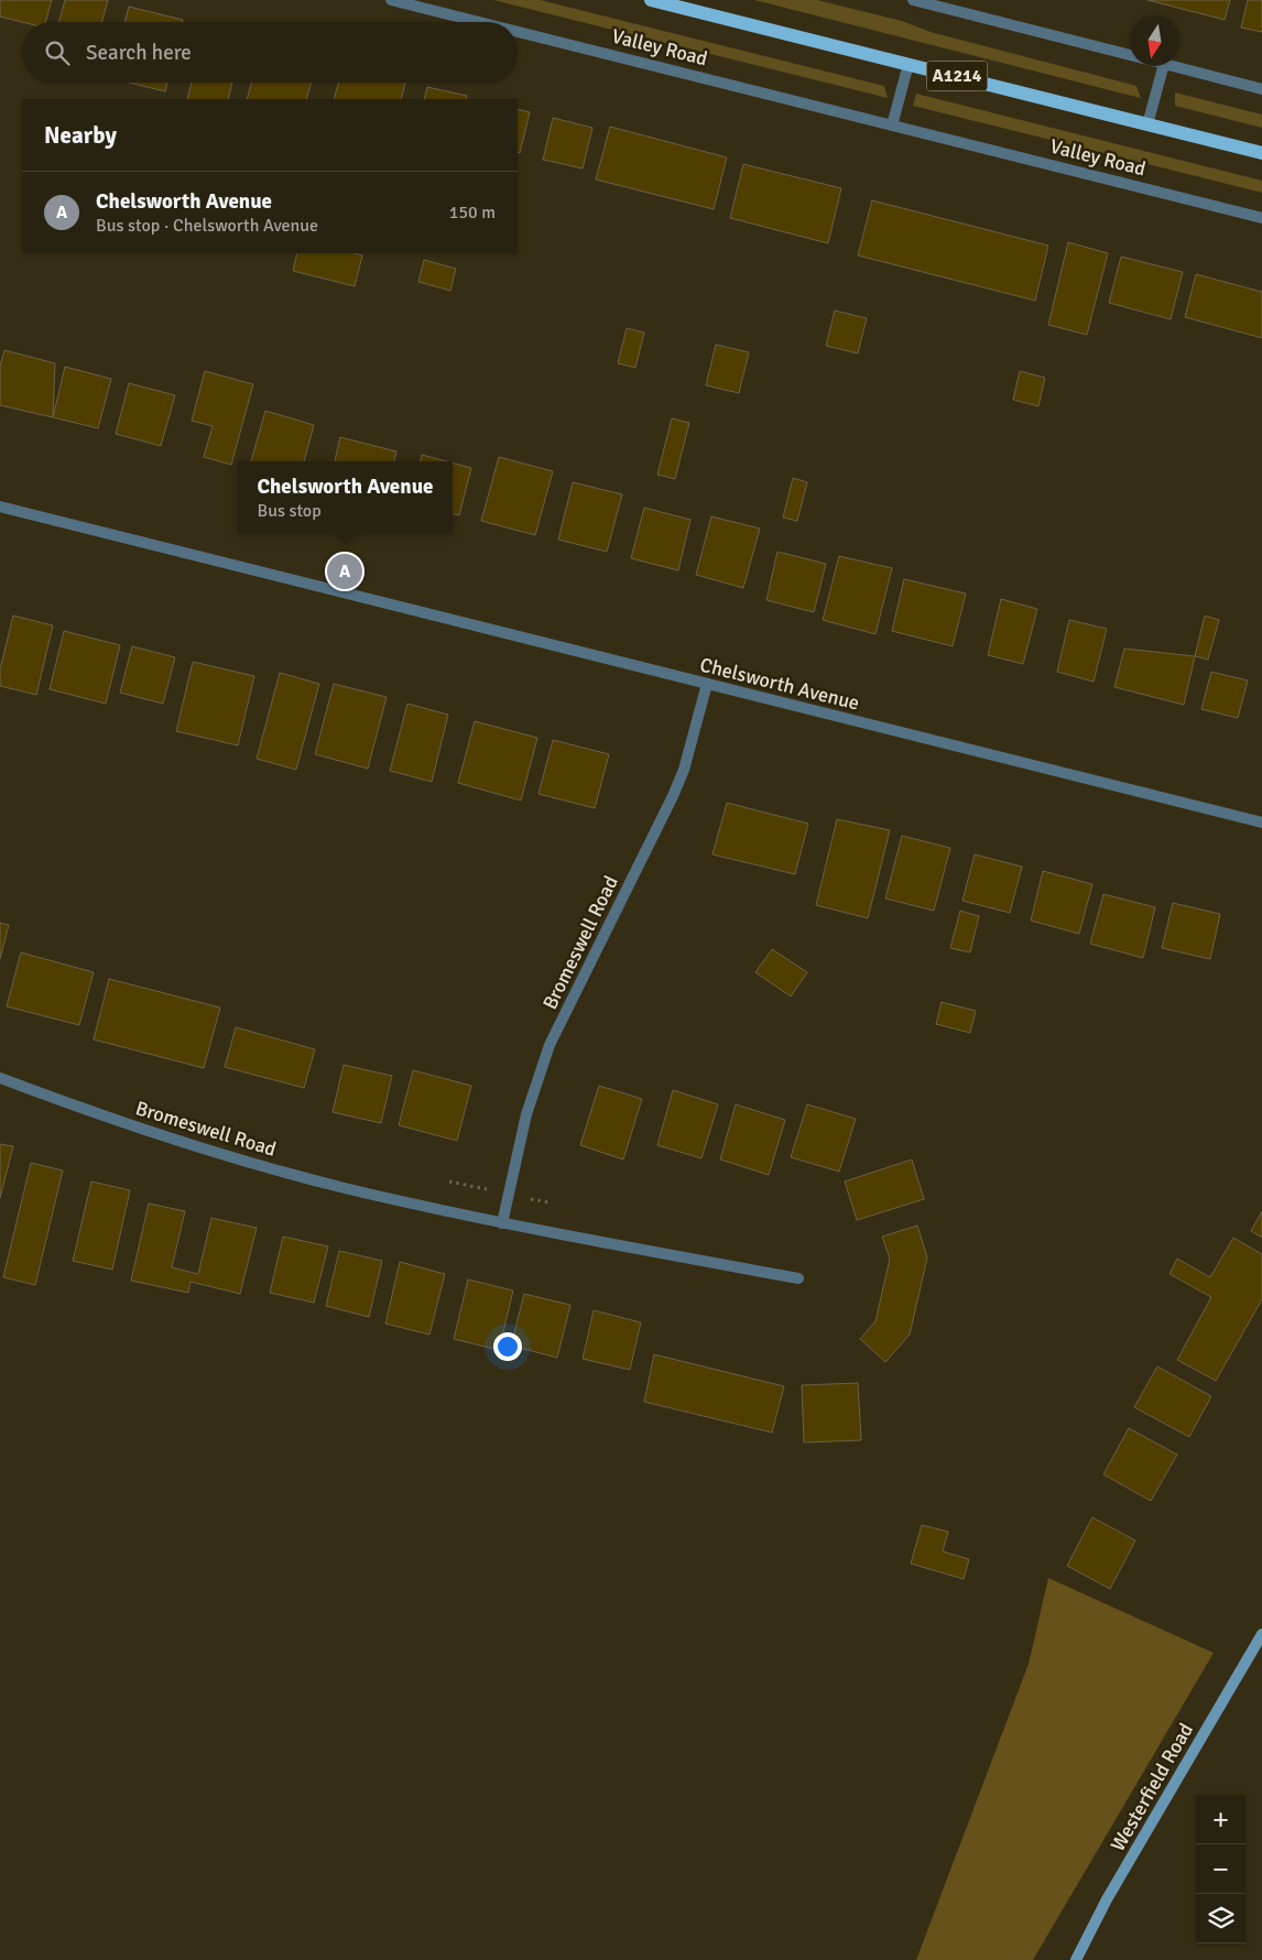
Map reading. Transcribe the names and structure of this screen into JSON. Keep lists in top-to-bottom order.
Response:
{
  "streets": {
    "main road": ["A1214", "Westerfield Road"],
    "street": ["Valley Road", "Chelsworth Avenue", "Bromeswell Road"]
  },
  "crossings": [
    ["Chelsworth Avenue", "Bromeswell Road"]
  ],
  "north": "bottom",
  "page": {
    "search": "Search here",
    "heading": "Nearby",
    "list": [
      {
        "mark": "A",
        "name": "Chelsworth Avenue",
        "note": "Bus stop · Chelsworth Avenue",
        "value": "150 m"
      }
    ],
    "popup": ["Chelsworth Avenue", "Bus stop"],
    "pins": "A",
    "map_buttons": ["+", "−"]
  }
}
